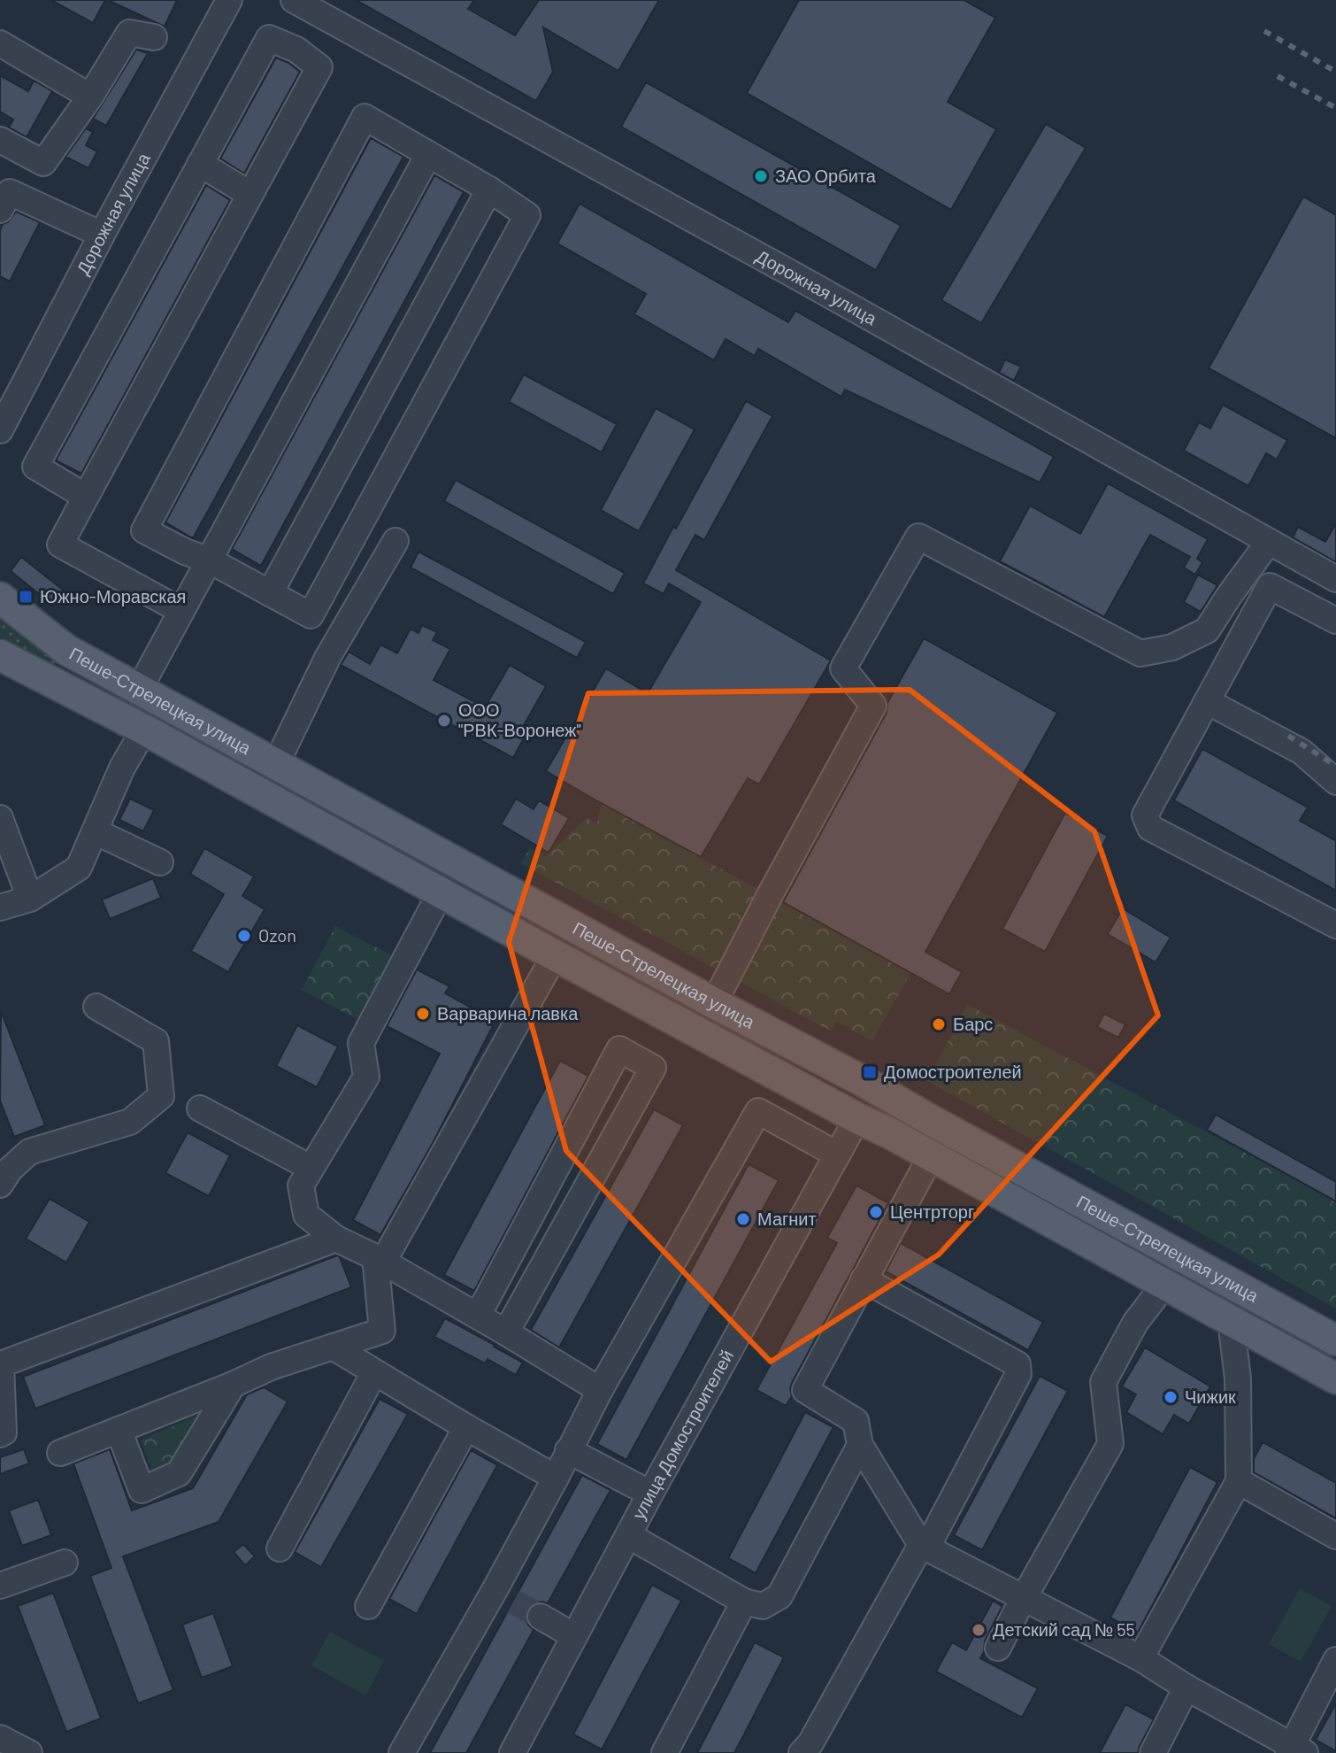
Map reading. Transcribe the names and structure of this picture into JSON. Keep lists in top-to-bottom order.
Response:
{
  "streets": {
    "main road": ["Пеше-Стрелецкая улица"],
    "street": ["Дорожная улица", "улица Домостроителей"]
  },
  "crossings": [
    ["Пеше-Стрелецкая улица", "улица Домостроителей"]
  ],
  "places": {
    "other": [
      "ЗАО Орбита",
      "ООО \"РВК-Воронеж\"",
      "Ozon",
      "Варварина лавка",
      "Барс",
      "Центрторг",
      "Магнит",
      "Чижик",
      "Детский сад № 55"
    ],
    "transit": ["Южно-Моравская", "Домостроителей"]
  }
}
